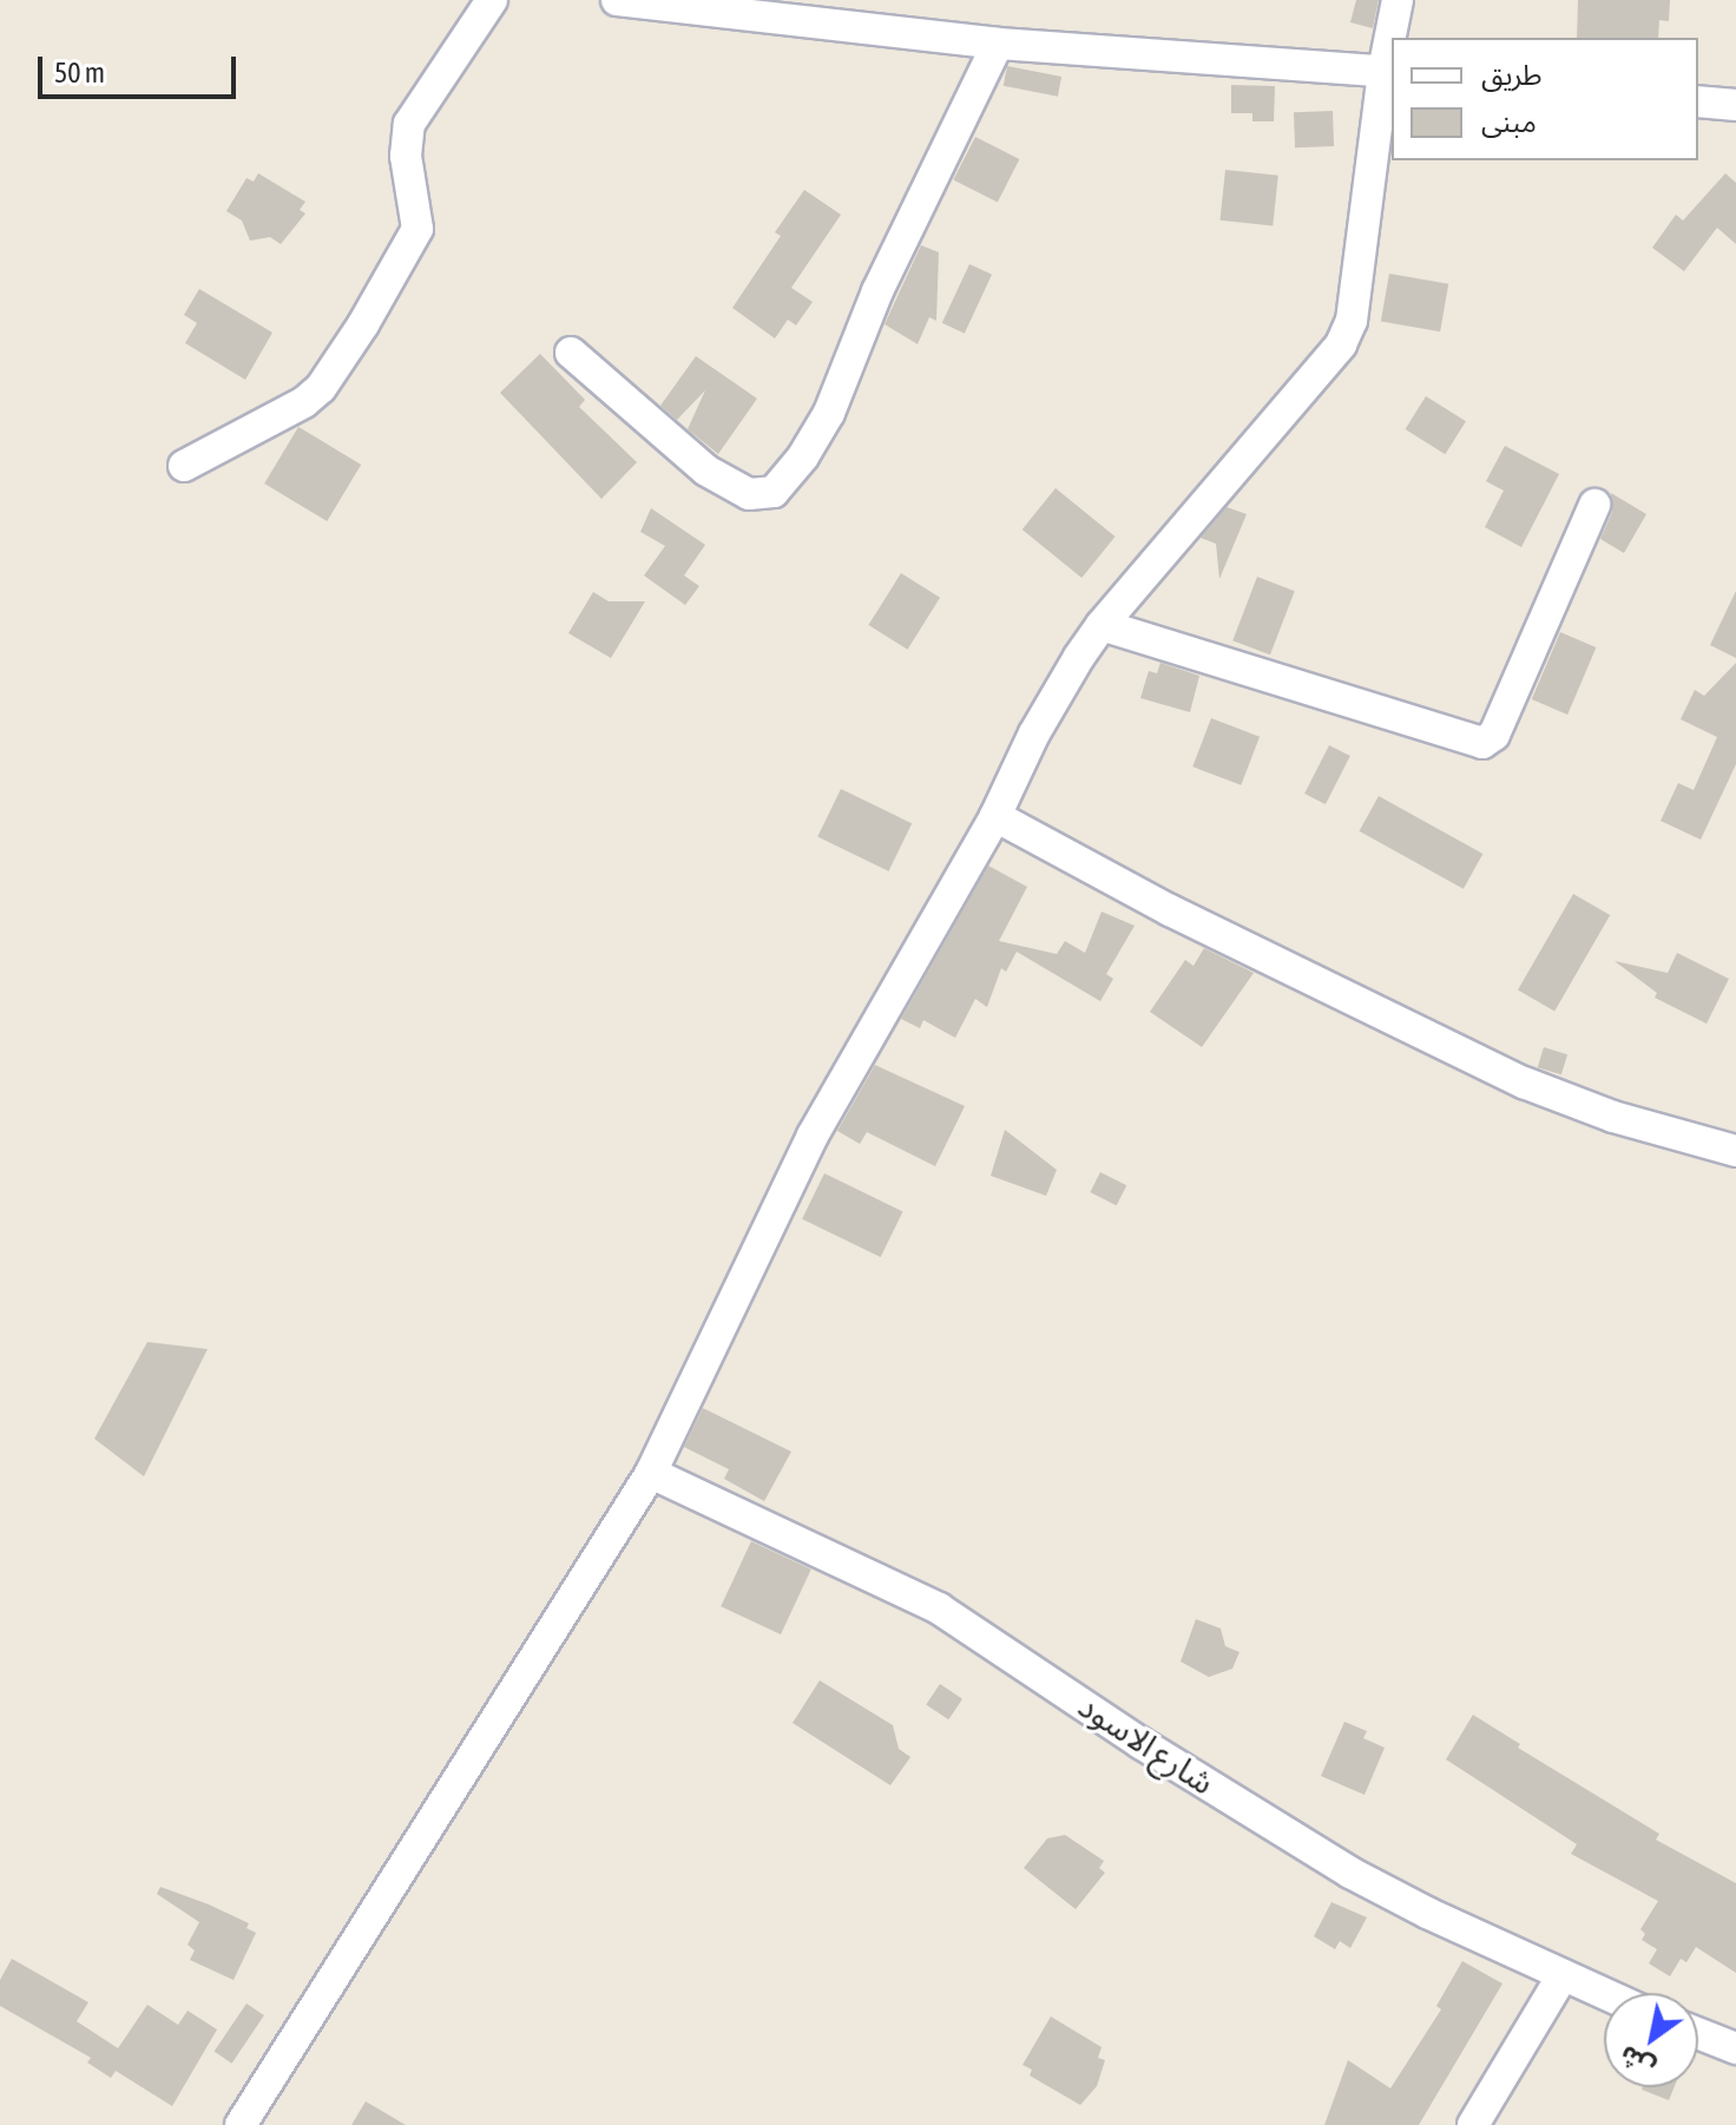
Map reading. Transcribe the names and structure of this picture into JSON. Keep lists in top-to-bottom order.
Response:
{
  "streets": {
    "street": ["شارع الاسود"]
  },
  "legend": ["طريق", "مبنى"],
  "scale_bar": "50 m",
  "north": "bottom left"
}
